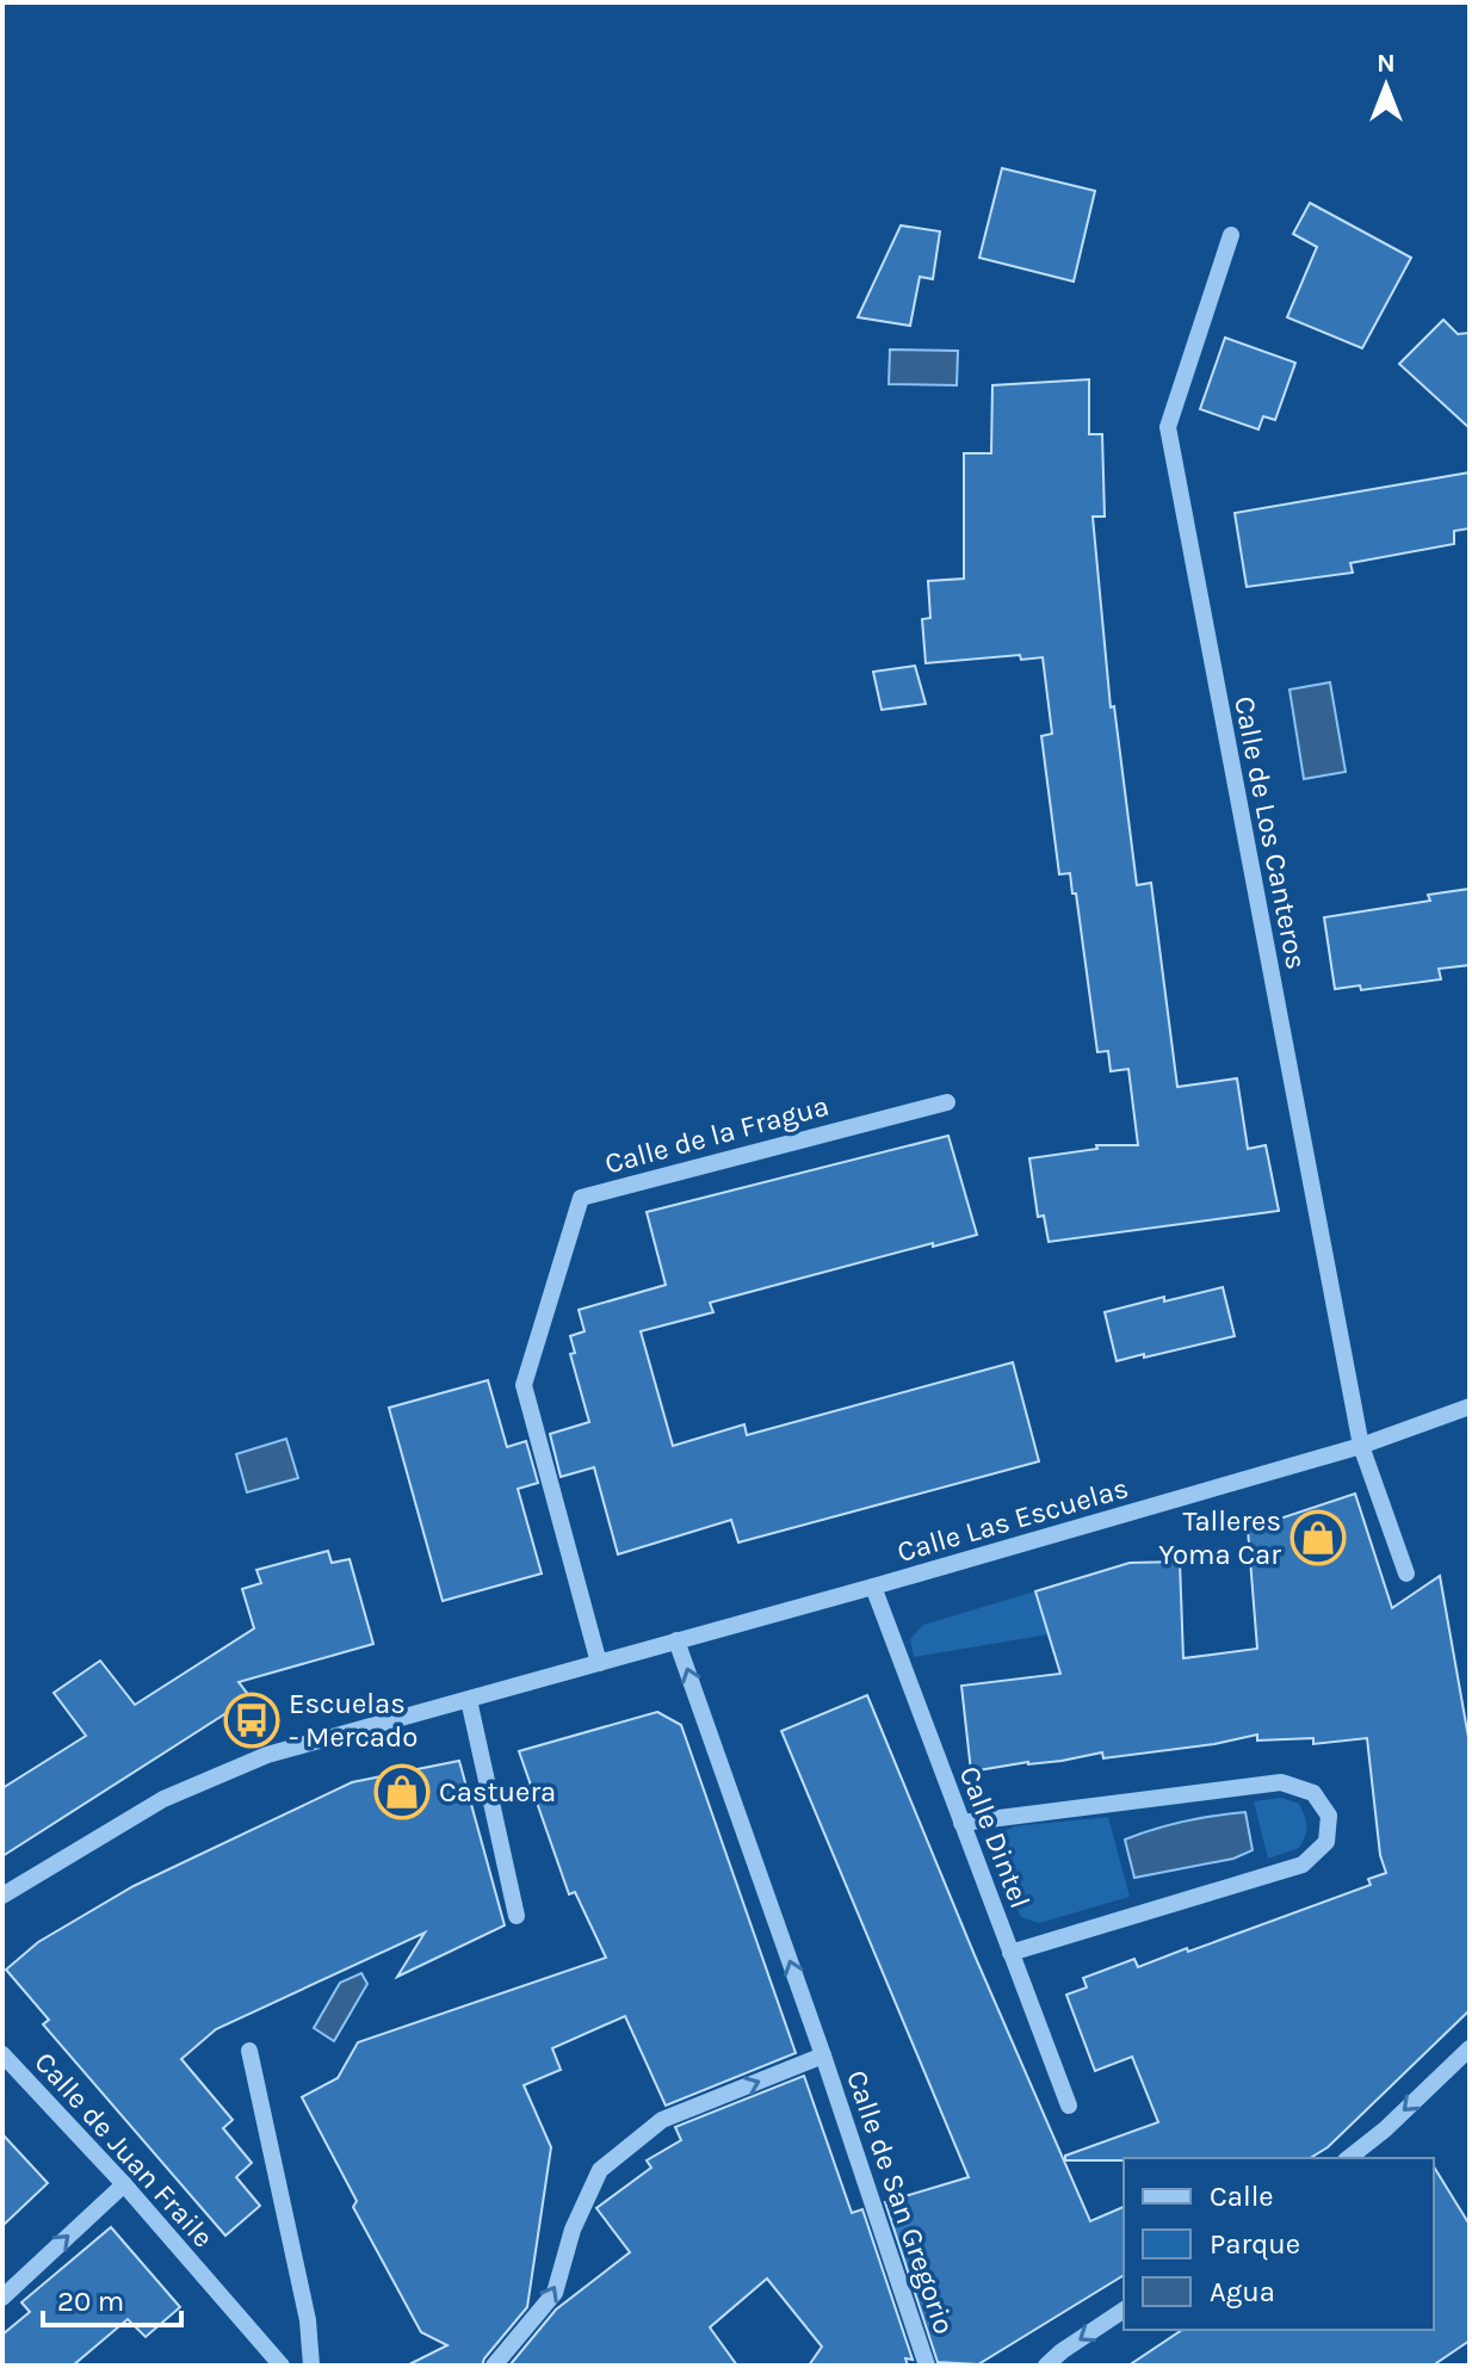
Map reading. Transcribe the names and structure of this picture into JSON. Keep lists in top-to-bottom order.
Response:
{
  "streets": {
    "street": [
      "Calle de Los Canteros",
      "Calle de la Fragua",
      "Calle Las Escuelas",
      "Calle Dintel",
      "Calle de Juan Fraile",
      "Calle de San Gregorio"
    ]
  },
  "crossings": [
    ["Calle de Los Canteros", "Calle Las Escuelas"],
    ["Calle de la Fragua", "Calle Las Escuelas"],
    ["Calle Las Escuelas", "Calle Dintel"]
  ],
  "places": {
    "shop": ["Talleres Yoma Car", "Castuera"],
    "bus stop": ["Escuelas - Mercado"]
  },
  "legend": ["Calle", "Parque", "Agua"],
  "scale_bar": "20 m",
  "north": "top"
}
